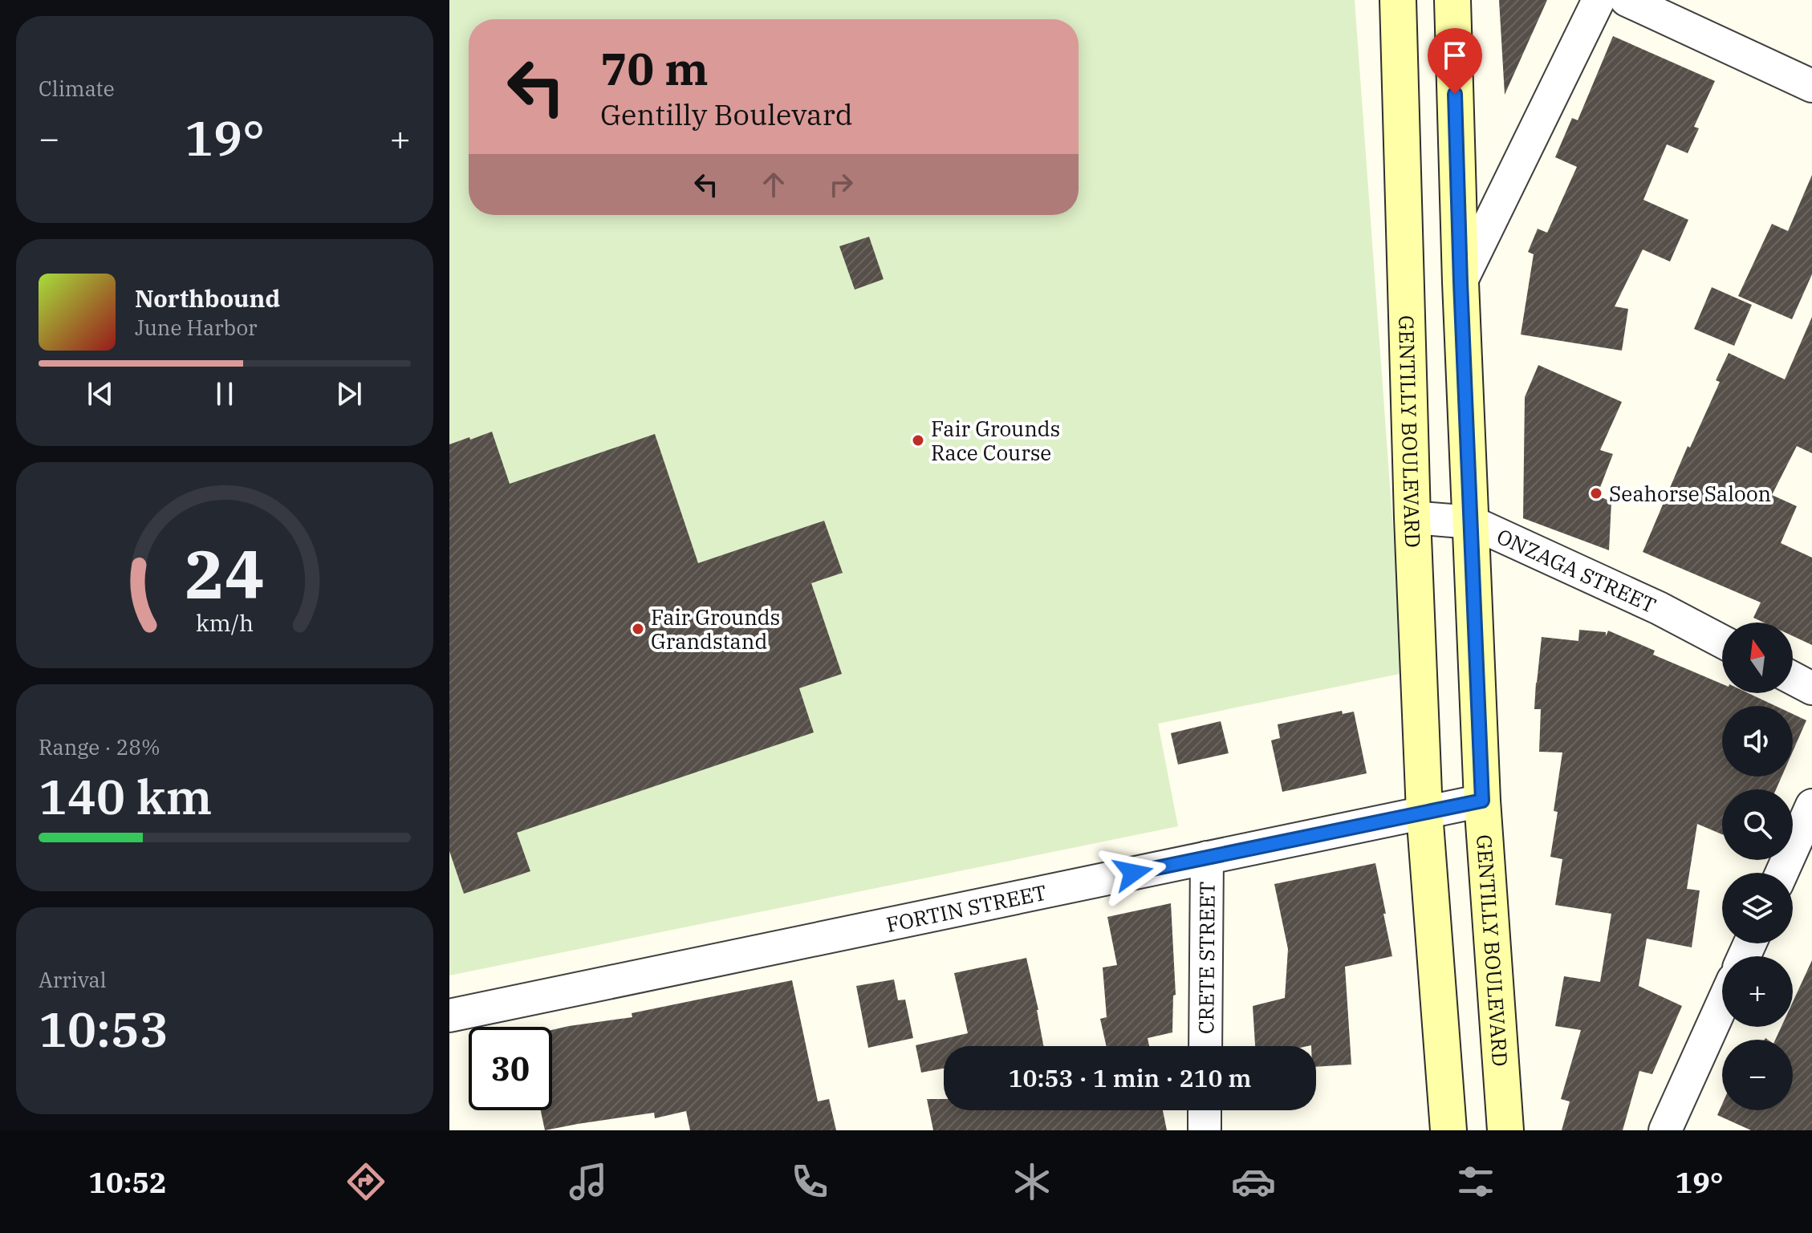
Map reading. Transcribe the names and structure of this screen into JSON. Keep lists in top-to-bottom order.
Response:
{
  "streets": {
    "main road": ["GENTILLY BOULEVARD"],
    "street": ["ONZAGA STREET", "FORTIN STREET", "CRETE STREET"]
  },
  "crossings": [
    ["GENTILLY BOULEVARD", "ONZAGA STREET"],
    ["GENTILLY BOULEVARD", "FORTIN STREET"],
    ["FORTIN STREET", "CRETE STREET"]
  ],
  "places": ["Fair Grounds Race Course", "Seahorse Saloon", "Fair Grounds Grandstand"],
  "north": "top",
  "page": {
    "tile": [
      "Climate",
      ["Range · 28%", "140 km"],
      ["Arrival", "10:53"]
    ],
    "turn": ["70 m", "Gentilly Boulevard"],
    "heat": ["−", "19°", "+"],
    "song": ["Northbound", "June Harbor"],
    "map_buttons": ["+", "−"],
    "limit": "30",
    "trip": "10:53 · 1 min · 210 m",
    "tabs": ["10:52", "19°"],
    "gauge": ["24", "km/h"]
  }
}
